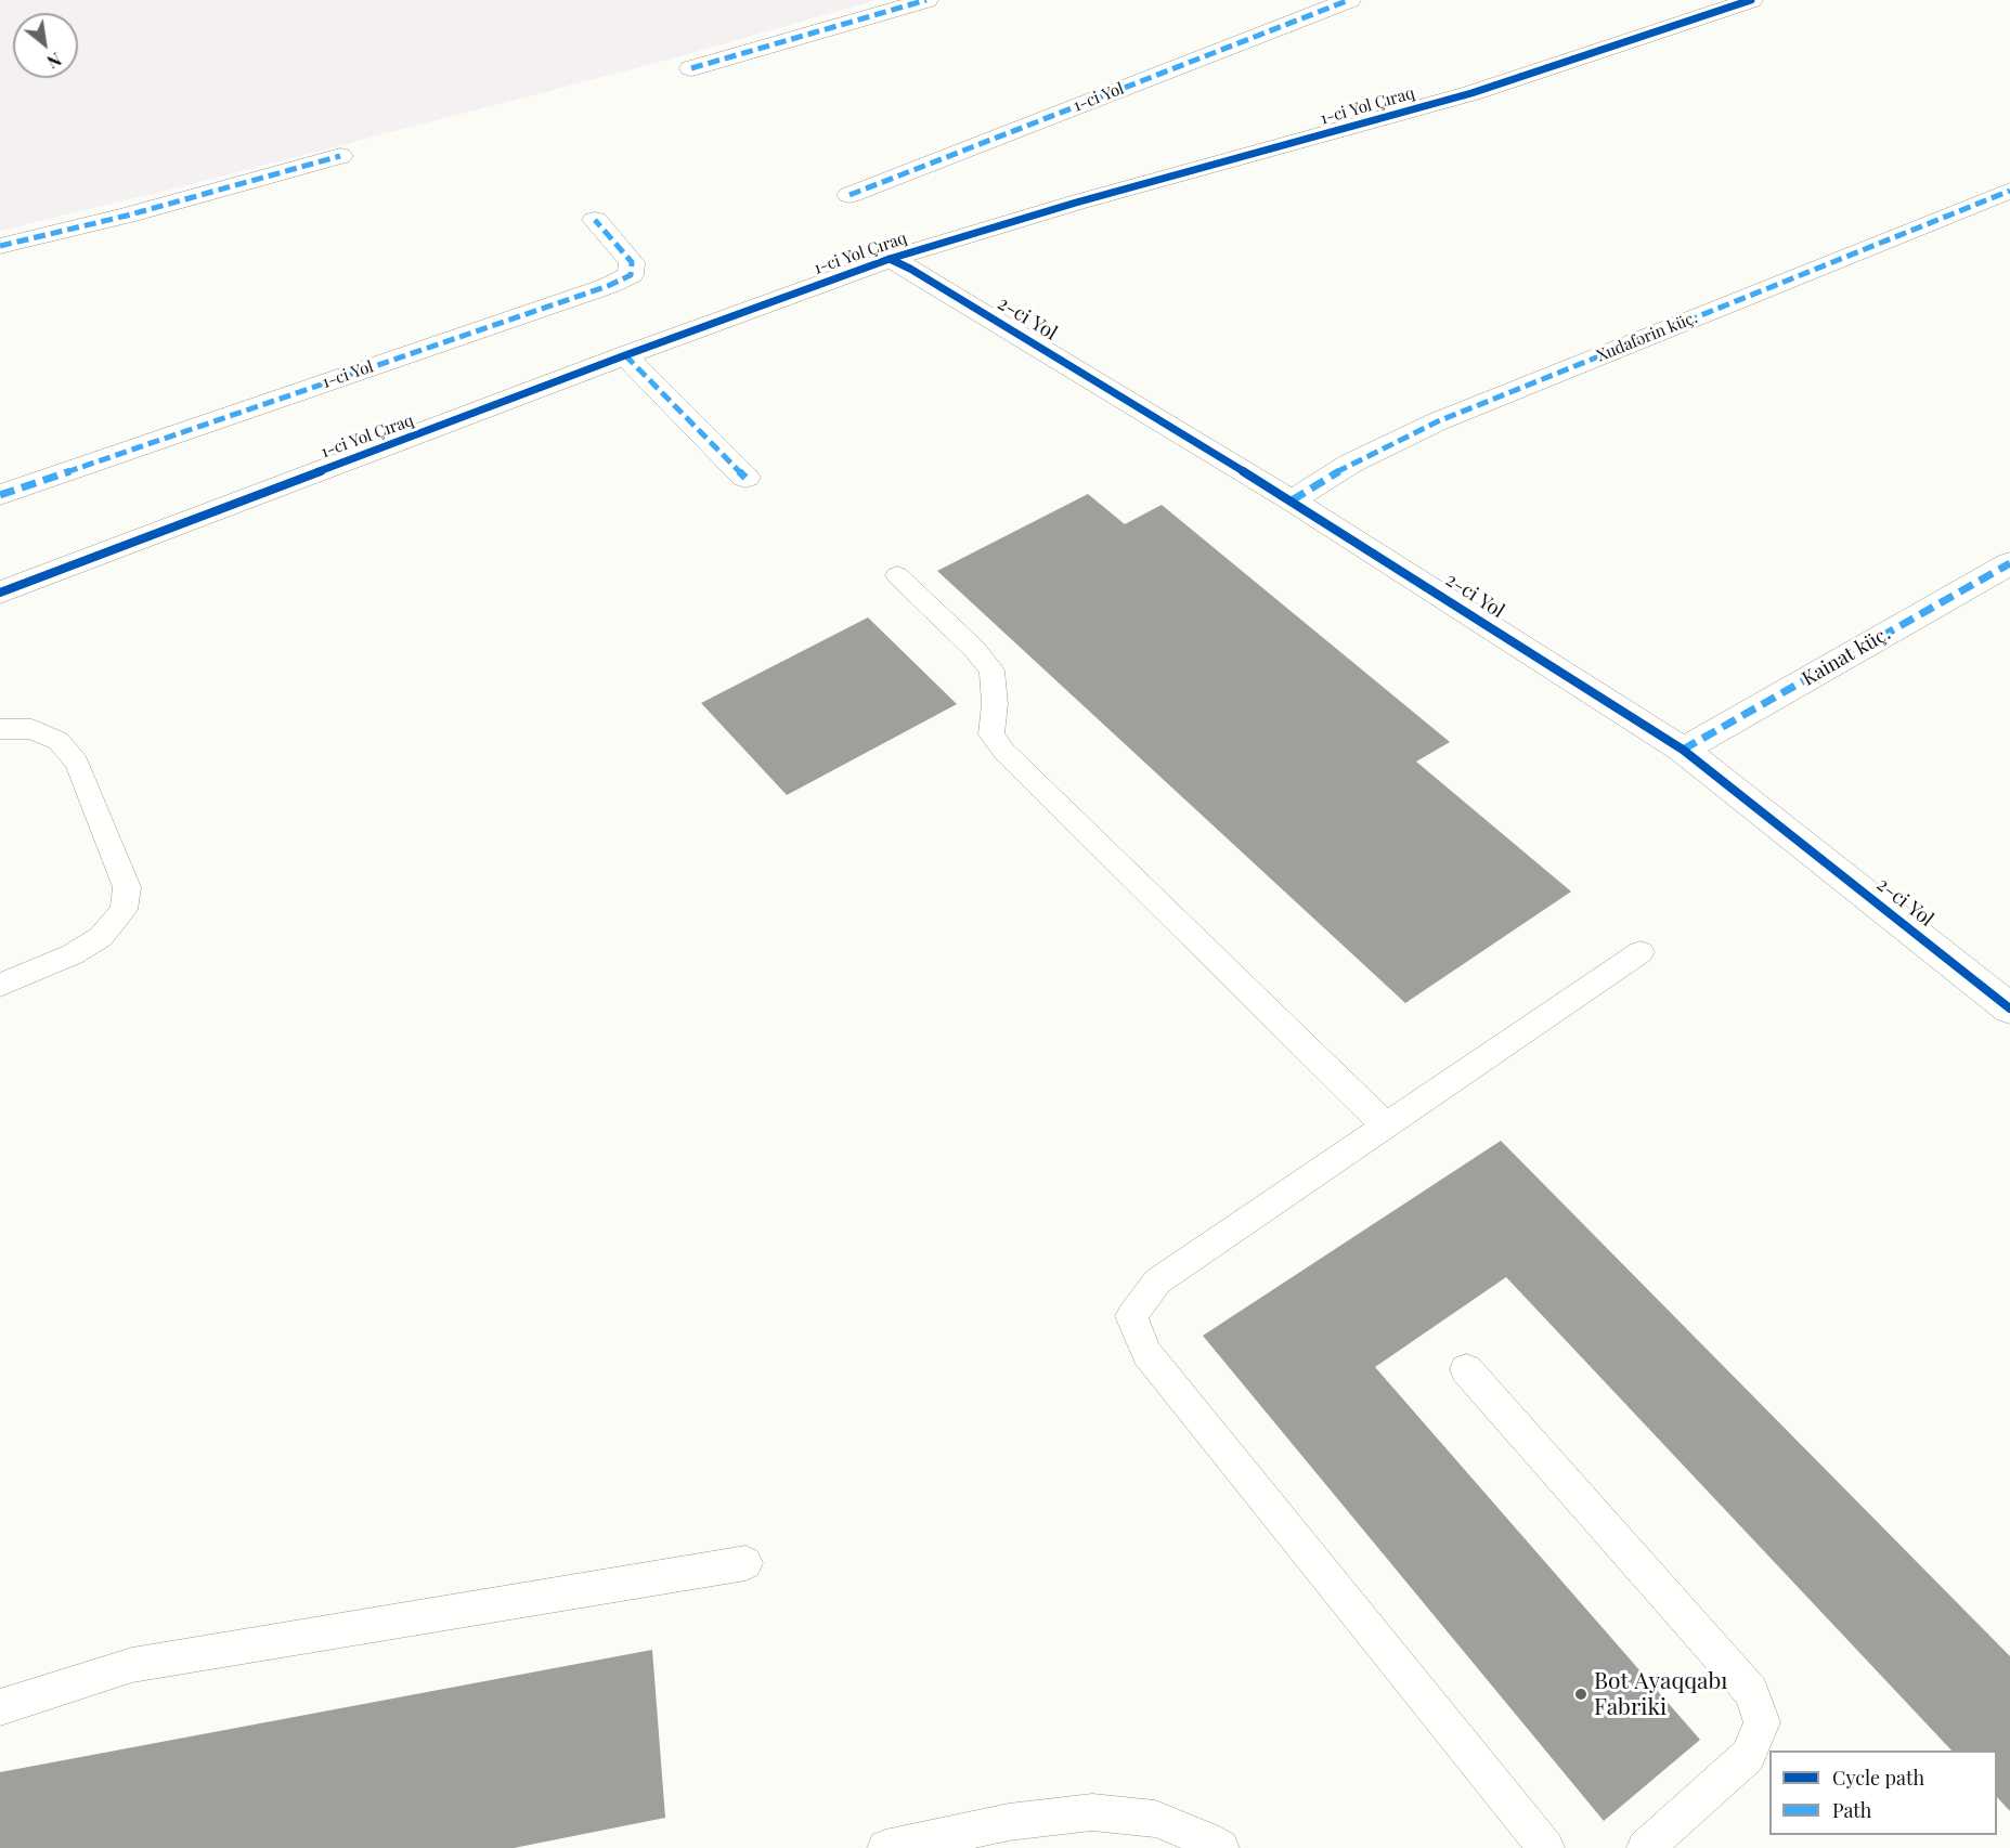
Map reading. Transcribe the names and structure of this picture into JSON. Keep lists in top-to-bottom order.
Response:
{
  "streets": {
    "street": [
      "1-ci Yol",
      "1-ci Yol Çıraq",
      "2-ci Yol",
      "Xudafərin küç.",
      "Kainat küç."
    ]
  },
  "crossings": [
    ["1-ci Yol Çıraq", "2-ci Yol"],
    ["2-ci Yol", "Xudafərin küç."],
    ["2-ci Yol", "Kainat küç."]
  ],
  "places": ["Bot Ayaqqabı Fabriki"],
  "legend": ["Cycle path", "Path"],
  "north": "bottom right"
}
